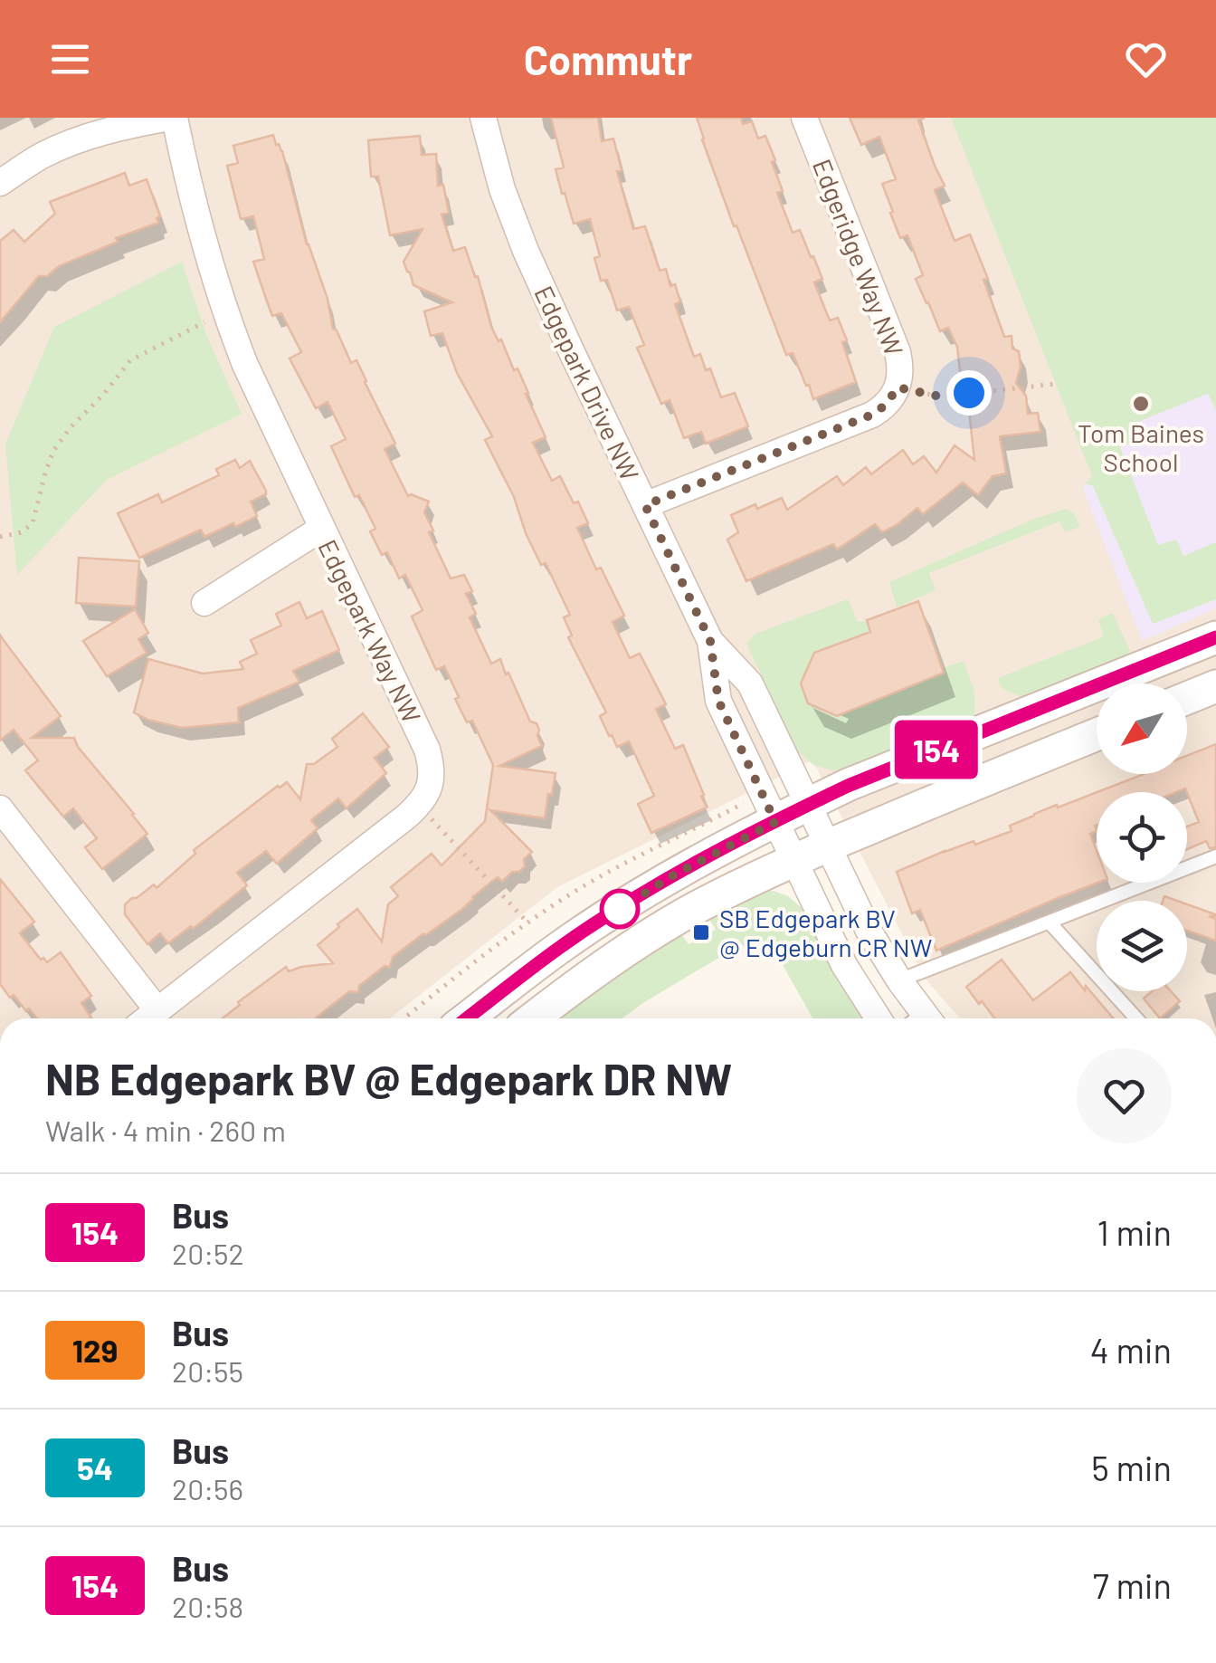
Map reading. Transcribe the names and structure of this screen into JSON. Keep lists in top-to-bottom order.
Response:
{
  "streets": {
    "street": ["Edgeridge Way NW", "Edgepark Drive NW", "Edgepark Way NW"]
  },
  "crossings": [
    ["Edgeridge Way NW", "Edgepark Drive NW"]
  ],
  "places": {
    "other": ["Tom Baines School"],
    "transit": ["SB Edgepark BV @ Edgeburn CR NW"]
  },
  "lines": ["bus line 154"],
  "north": "bottom left",
  "page": {
    "header": "Commutr",
    "on_map": "154",
    "heading": ["NB Edgepark BV @ Edgepark DR NW", "Walk · 4 min · 260 m"],
    "list": [
      {
        "mark": "154",
        "name": "Bus",
        "note": "20:52",
        "value": "1 min"
      },
      {
        "mark": "129",
        "name": "Bus",
        "note": "20:55",
        "value": "4 min"
      },
      {
        "mark": "54",
        "name": "Bus",
        "note": "20:56",
        "value": "5 min"
      },
      {
        "mark": "154",
        "name": "Bus",
        "note": "20:58",
        "value": "7 min"
      }
    ]
  }
}
